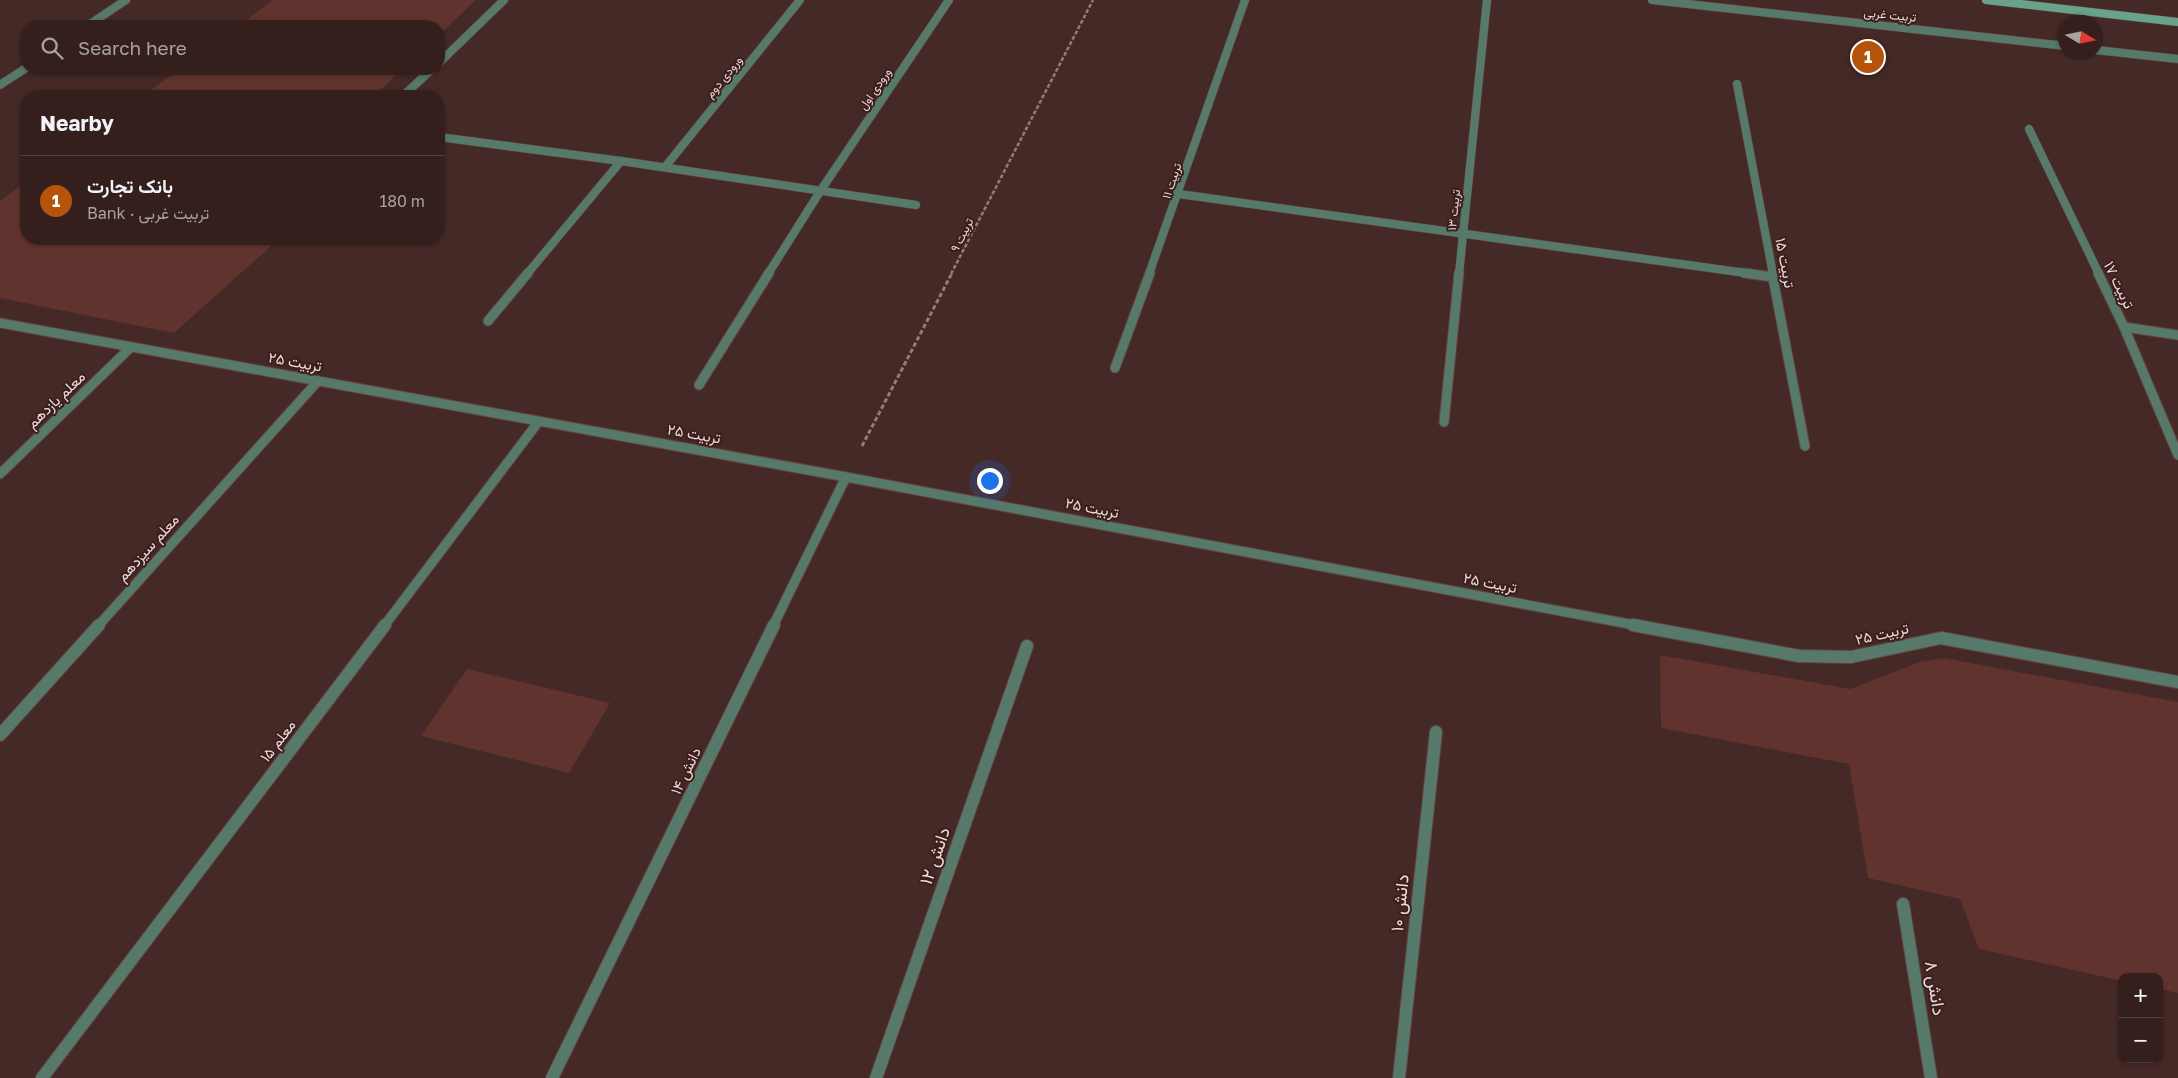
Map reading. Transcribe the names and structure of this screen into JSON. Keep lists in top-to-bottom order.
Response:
{
  "streets": {
    "street": [
      "تربیت غربی",
      "ورودی دوم",
      "ورودی اول",
      "تربیت ۱۱",
      "تربیت ۱۳",
      "تربیت ۱۵",
      "تربیت ۱۷",
      "تربیت ۲۵",
      "معلم یازدهم",
      "معلم سیزدهم",
      "معلم ۱۵",
      "دانش ۱۴",
      "دانش ۱۲",
      "دانش ۱۰",
      "دانش ۸"
    ],
    "path": ["تربیت ۹"]
  },
  "crossings": [
    ["تربیت ۹", "تربیت ۲۵"],
    ["تربیت ۹", "دانش ۱۴"],
    ["تربیت ۲۵", "معلم یازدهم"],
    ["تربیت ۲۵", "معلم سیزدهم"],
    ["تربیت ۲۵", "معلم ۱۵"],
    ["تربیت ۲۵", "دانش ۱۴"]
  ],
  "north": "right",
  "page": {
    "search": "Search here",
    "pins": "1",
    "heading": "Nearby",
    "list": [
      {
        "mark": "1",
        "name": "بانک تجارت",
        "note": "Bank · تربیت غربی",
        "value": "180 m"
      }
    ],
    "map_buttons": ["+", "−"]
  }
}
